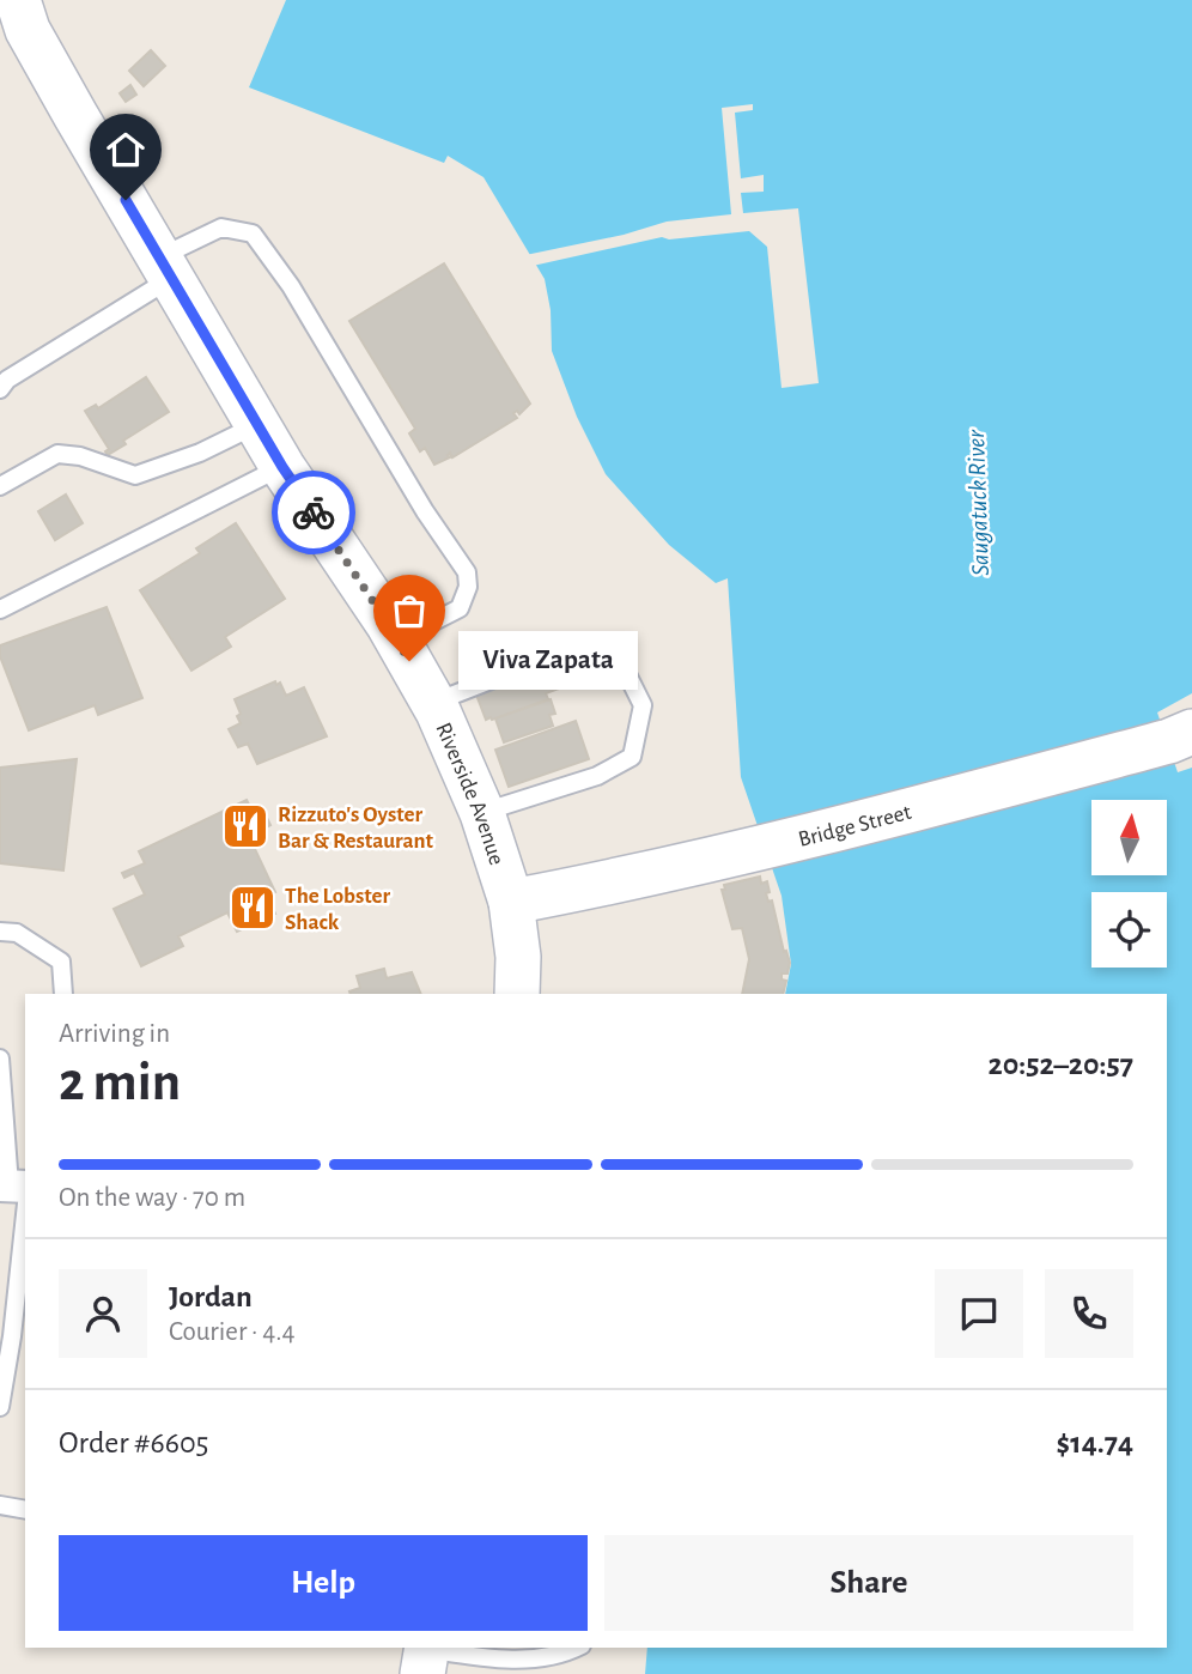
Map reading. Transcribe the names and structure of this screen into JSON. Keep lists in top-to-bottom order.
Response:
{
  "streets": {
    "street": ["Riverside Avenue", "Bridge Street"]
  },
  "crossings": [
    ["Riverside Avenue", "Bridge Street"]
  ],
  "water": ["Saugatuck River"],
  "places": {
    "other": ["Viva Zapata"],
    "restaurant": ["Rizzuto's Oyster Bar & Restaurant", "The Lobster Shack"]
  },
  "north": "top",
  "page": {
    "bubble": "Viva Zapata",
    "heading": ["2 min", "Arriving in", "20:52–20:57"],
    "panel": [
      "Jordan",
      "Courier · 4.4",
      "Order #6605",
      "$14.74"
    ],
    "bar": "On the way · 70 m",
    "buttons": ["Help", "Share"]
  }
}
